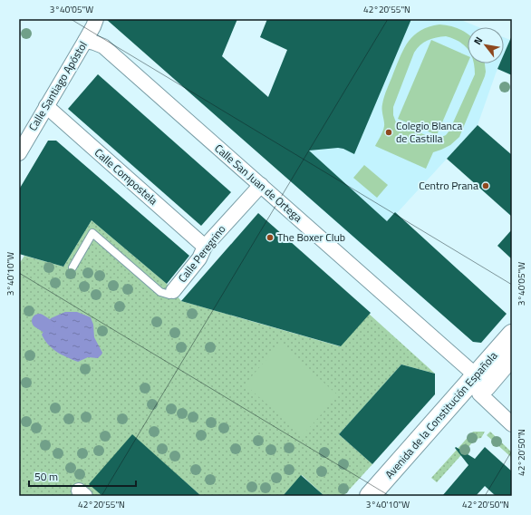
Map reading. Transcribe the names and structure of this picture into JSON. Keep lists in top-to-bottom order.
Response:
{
  "streets": {
    "highway": ["Avenida de la Constitución Española"],
    "street": [
      "Calle Santiago Apóstol",
      "Calle Compostela",
      "Calle San Juan de Ortega",
      "Calle Peregrino"
    ]
  },
  "crossings": [
    ["Calle Santiago Apóstol", "Calle Compostela"],
    ["Calle Santiago Apóstol", "Calle San Juan de Ortega"],
    ["Calle Compostela", "Calle Peregrino"],
    ["Calle San Juan de Ortega", "Calle Peregrino"],
    ["Calle San Juan de Ortega", "Avenida de la Constitución Española"]
  ],
  "places": ["Colegio Blanca de Castilla", "Centro Prana", "The Boxer Club"],
  "scale_bar": "50 m",
  "north": "top left",
  "coordinates": [
    "3°40'05\"W",
    "42°20'55\"N",
    "3°40'10\"W",
    "42°20'50\"N"
  ]
}
